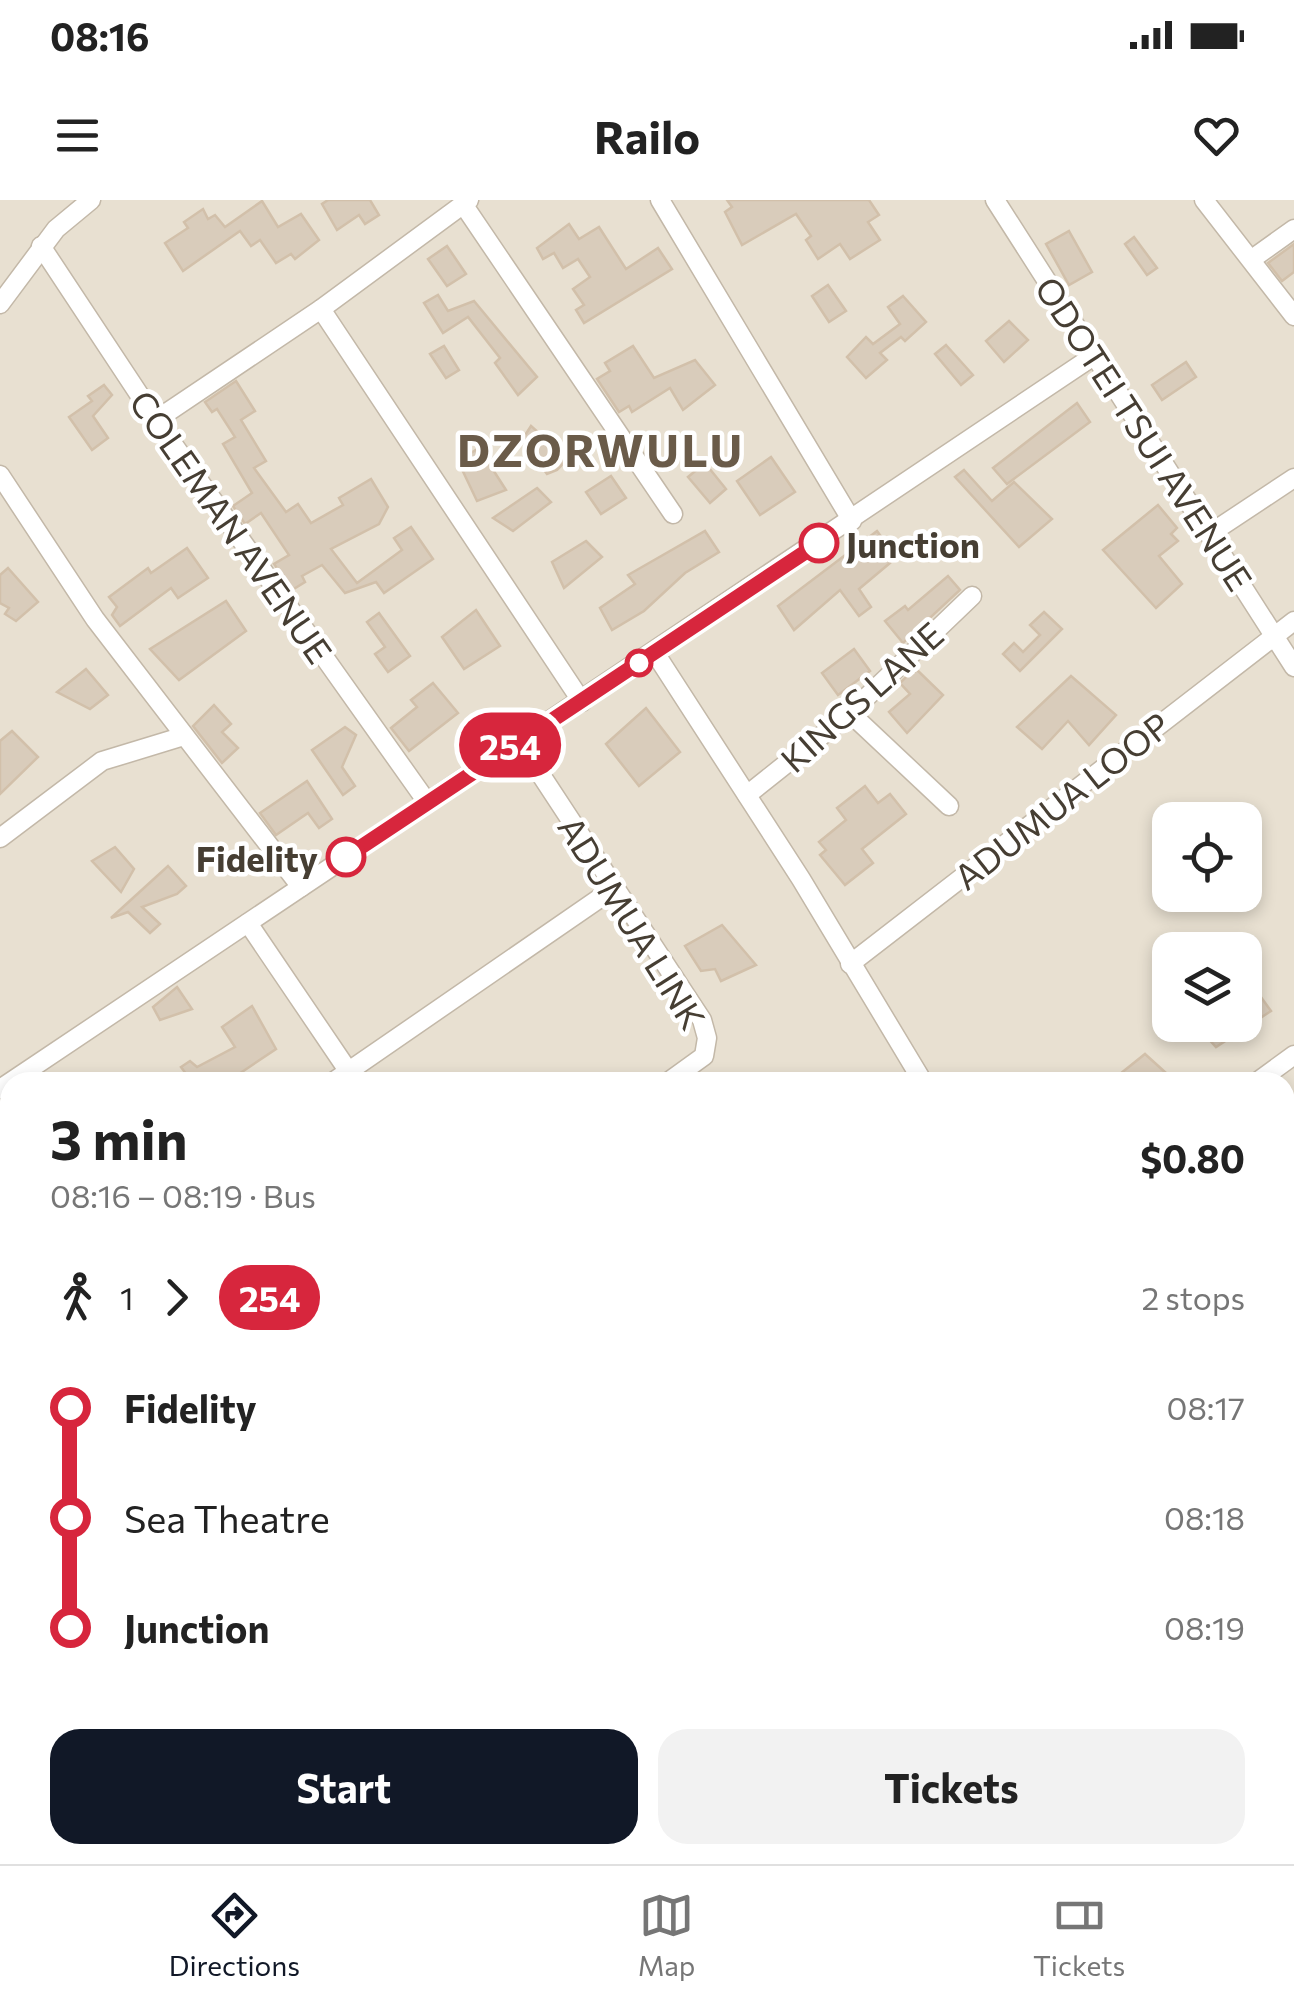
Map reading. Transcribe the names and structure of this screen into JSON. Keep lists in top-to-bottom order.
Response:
{
  "streets": {
    "street": [
      "ODOTEI TSUI AVENUE",
      "COLEMAN AVENUE",
      "KINGS LANE",
      "ADUMUA LOOP",
      "ADUMUA LINK"
    ]
  },
  "crossings": [
    ["ODOTEI TSUI AVENUE", "ADUMUA LOOP"]
  ],
  "districts": ["DZORWULU"],
  "places": ["Junction", "Fidelity"],
  "lines": ["bus line 254"],
  "page": {
    "status": "08:16",
    "header": "Railo",
    "on_map": "254",
    "heading": ["3 min", "08:16 – 08:19 · Bus", "$0.80"],
    "legs": ["1", "254", "2 stops"],
    "list": [
      {
        "name": "Fidelity",
        "value": "08:17"
      },
      {
        "name": "Sea Theatre",
        "value": "08:18"
      },
      {
        "name": "Junction",
        "value": "08:19"
      }
    ],
    "buttons": ["Start", "Tickets"],
    "tabs": ["Directions", "Map", "Tickets"]
  }
}
